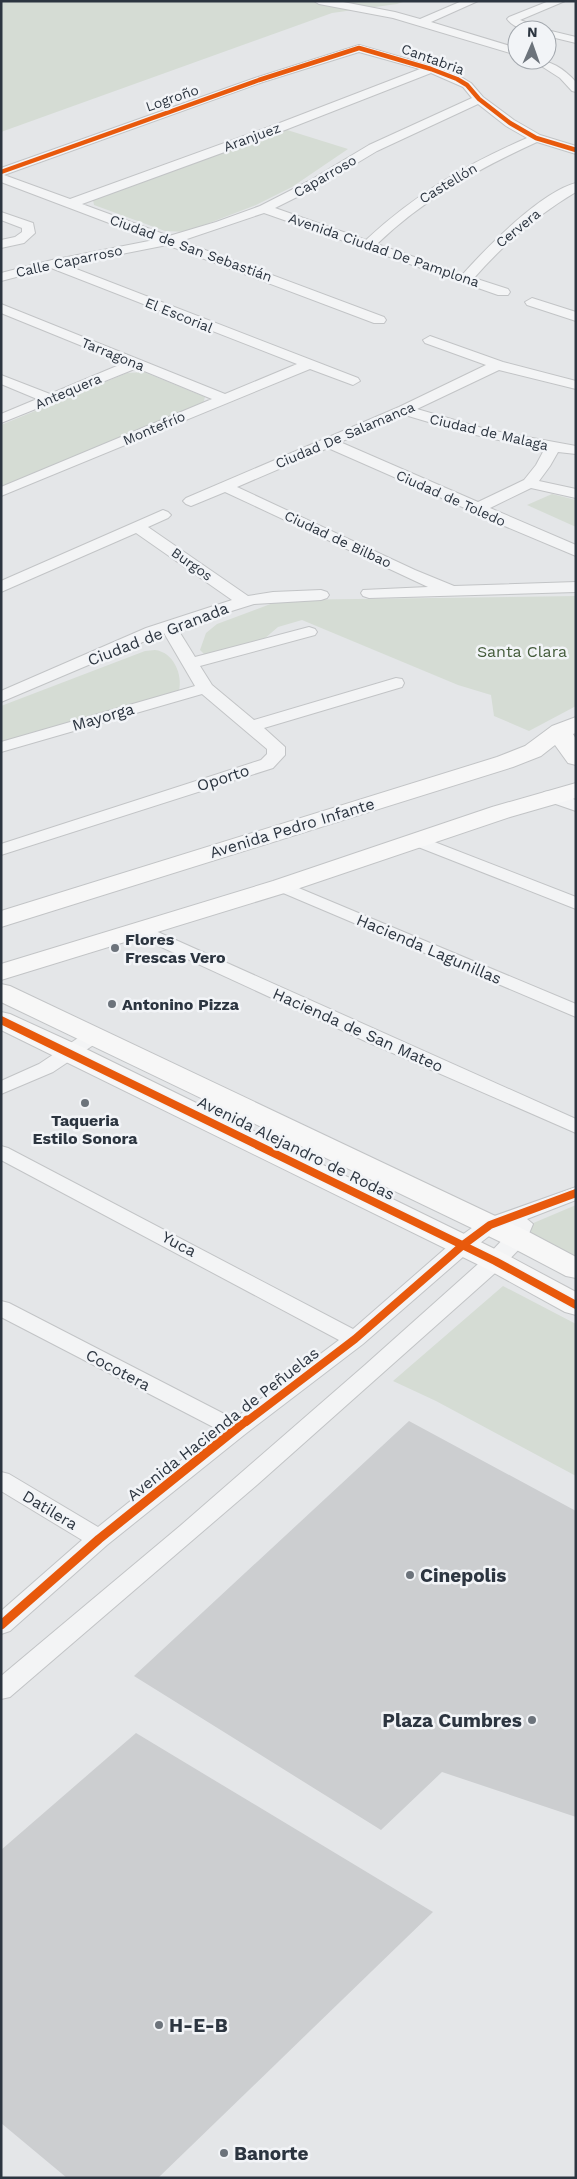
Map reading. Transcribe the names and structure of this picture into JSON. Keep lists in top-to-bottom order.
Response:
{
  "streets": {
    "main road": ["Avenida Pedro Infante", "Avenida Alejandro de Rodas"],
    "street": [
      "Cantabria",
      "Logroño",
      "Aranjuez",
      "Caparroso",
      "Castellón",
      "Cervera",
      "Ciudad de San Sebastián",
      "Avenida Ciudad De Pamplona",
      "Calle Caparroso",
      "El Escorial",
      "Tarragona",
      "Antequera",
      "Montefrío",
      "Ciudad de Malaga",
      "Ciudad De Salamanca",
      "Ciudad de Toledo",
      "Ciudad de Bilbao",
      "Burgos",
      "Ciudad de Granada",
      "Mayorga",
      "Oporto",
      "Hacienda Lagunillas",
      "Hacienda de San Mateo",
      "Yuca",
      "Cocotera",
      "Avenida Hacienda de Peñuelas",
      "Datilera"
    ]
  },
  "crossings": [
    ["Cantabria", "Logroño"],
    ["Cantabria", "Aranjuez"],
    ["Cantabria", "Caparroso"],
    ["Cantabria", "Castellón"],
    ["Aranjuez", "Ciudad de San Sebastián"],
    ["Caparroso", "Ciudad de San Sebastián"],
    ["Caparroso", "Avenida Ciudad De Pamplona"],
    ["Caparroso", "Calle Caparroso"],
    ["Castellón", "Avenida Ciudad De Pamplona"],
    ["Cervera", "Avenida Ciudad De Pamplona"],
    ["Ciudad de San Sebastián", "Calle Caparroso"],
    ["Calle Caparroso", "El Escorial"],
    ["El Escorial", "Montefrío"],
    ["Tarragona", "Antequera"],
    ["Tarragona", "Montefrío"],
    ["Ciudad de Malaga", "Ciudad De Salamanca"],
    ["Ciudad De Salamanca", "Ciudad de Toledo"],
    ["Ciudad De Salamanca", "Ciudad de Bilbao"],
    ["Burgos", "Ciudad de Granada"],
    ["Ciudad de Granada", "Oporto"],
    ["Mayorga", "Oporto"],
    ["Avenida Alejandro de Rodas", "Avenida Hacienda de Peñuelas"],
    ["Yuca", "Avenida Hacienda de Peñuelas"],
    ["Cocotera", "Avenida Hacienda de Peñuelas"],
    ["Avenida Hacienda de Peñuelas", "Datilera"]
  ],
  "parks": ["Santa Clara"],
  "places": [
    "Flores Frescas Vero",
    "Antonino Pizza",
    "Taqueria Estilo Sonora",
    "Cinepolis",
    "Plaza Cumbres",
    "H-E-B",
    "Banorte"
  ],
  "north": "top"
}
